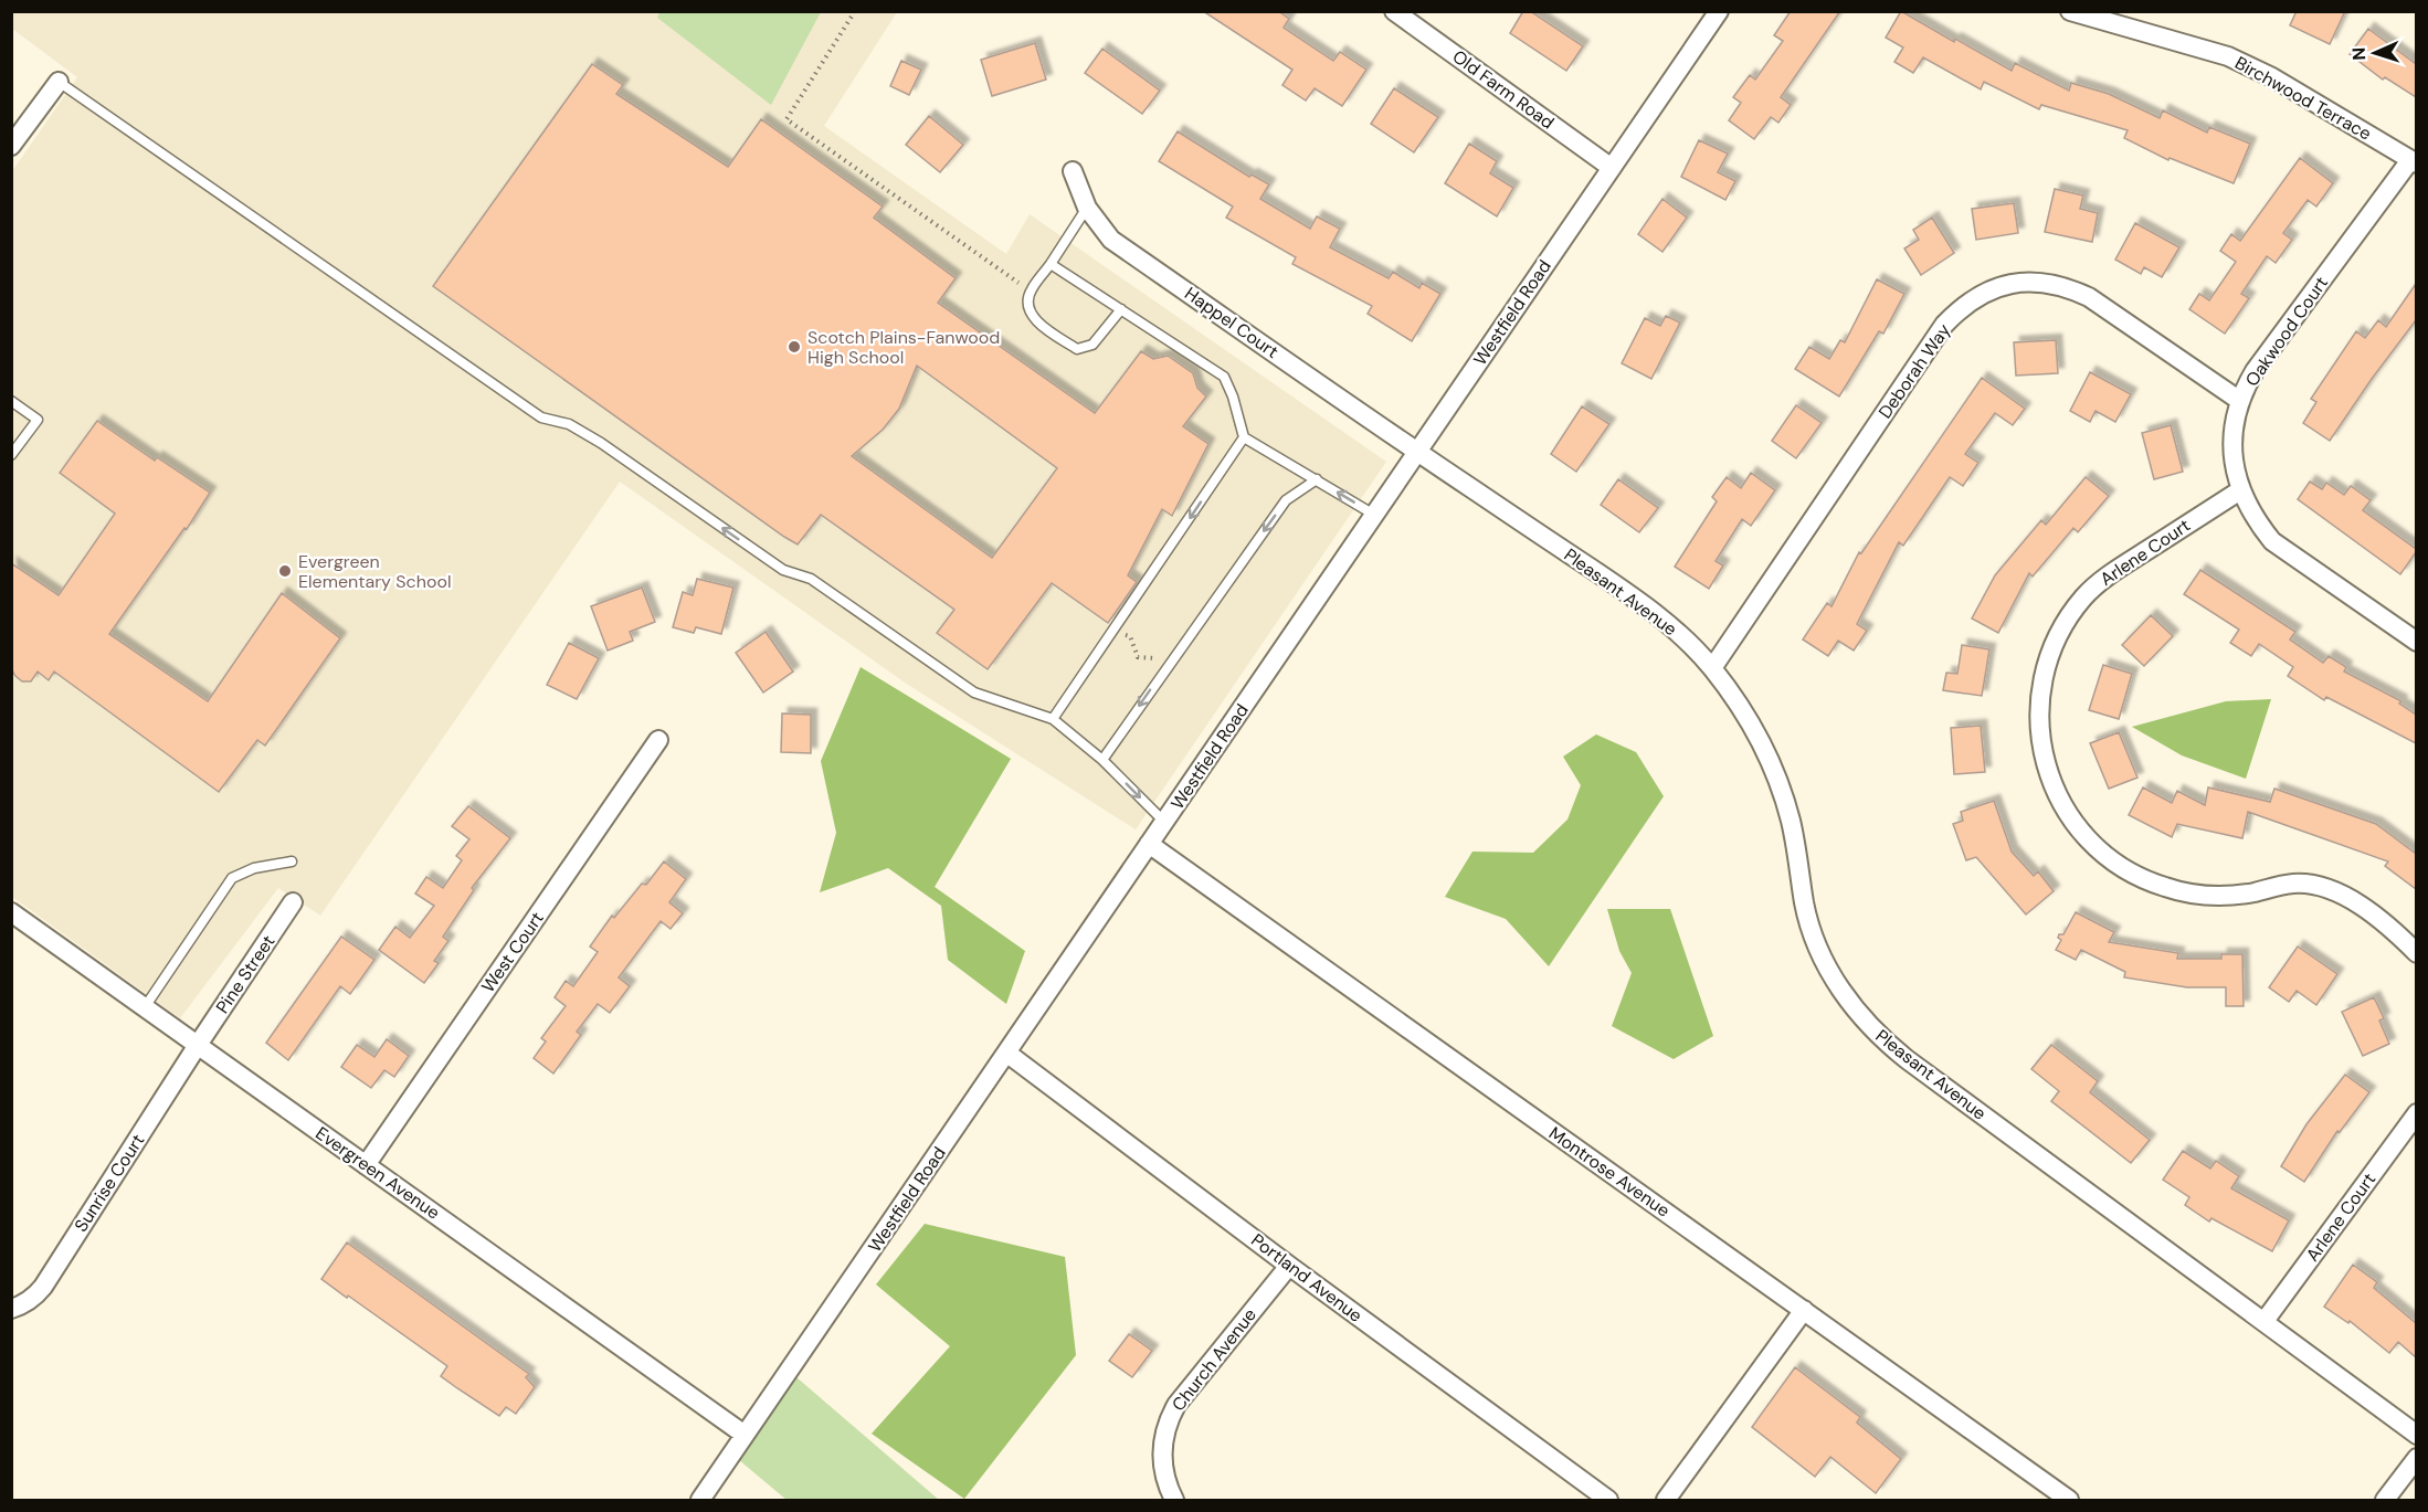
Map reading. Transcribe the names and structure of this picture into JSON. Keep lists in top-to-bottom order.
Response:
{
  "streets": {
    "street": [
      "Old Farm Road",
      "Birchwood Terrace",
      "Westfield Road",
      "Happel Court",
      "Oakwood Court",
      "Deborah Way",
      "Arlene Court",
      "Pleasant Avenue",
      "West Court",
      "Pine Street",
      "Montrose Avenue",
      "Evergreen Avenue",
      "Sunrise Court",
      "Portland Avenue",
      "Church Avenue"
    ]
  },
  "crossings": [
    ["Old Farm Road", "Westfield Road"],
    ["Birchwood Terrace", "Oakwood Court"],
    ["Westfield Road", "Happel Court"],
    ["Westfield Road", "Pleasant Avenue"],
    ["Westfield Road", "Montrose Avenue"],
    ["Westfield Road", "Evergreen Avenue"],
    ["Westfield Road", "Portland Avenue"],
    ["Happel Court", "Pleasant Avenue"],
    ["Oakwood Court", "Deborah Way"],
    ["Oakwood Court", "Arlene Court"],
    ["Deborah Way", "Pleasant Avenue"],
    ["Arlene Court", "Pleasant Avenue"],
    ["West Court", "Evergreen Avenue"],
    ["Pine Street", "Evergreen Avenue"],
    ["Pine Street", "Sunrise Court"],
    ["Evergreen Avenue", "Sunrise Court"],
    ["Portland Avenue", "Church Avenue"]
  ],
  "places": ["Scotch Plains-Fanwood High School", "Evergreen Elementary School"],
  "north": "left"
}
